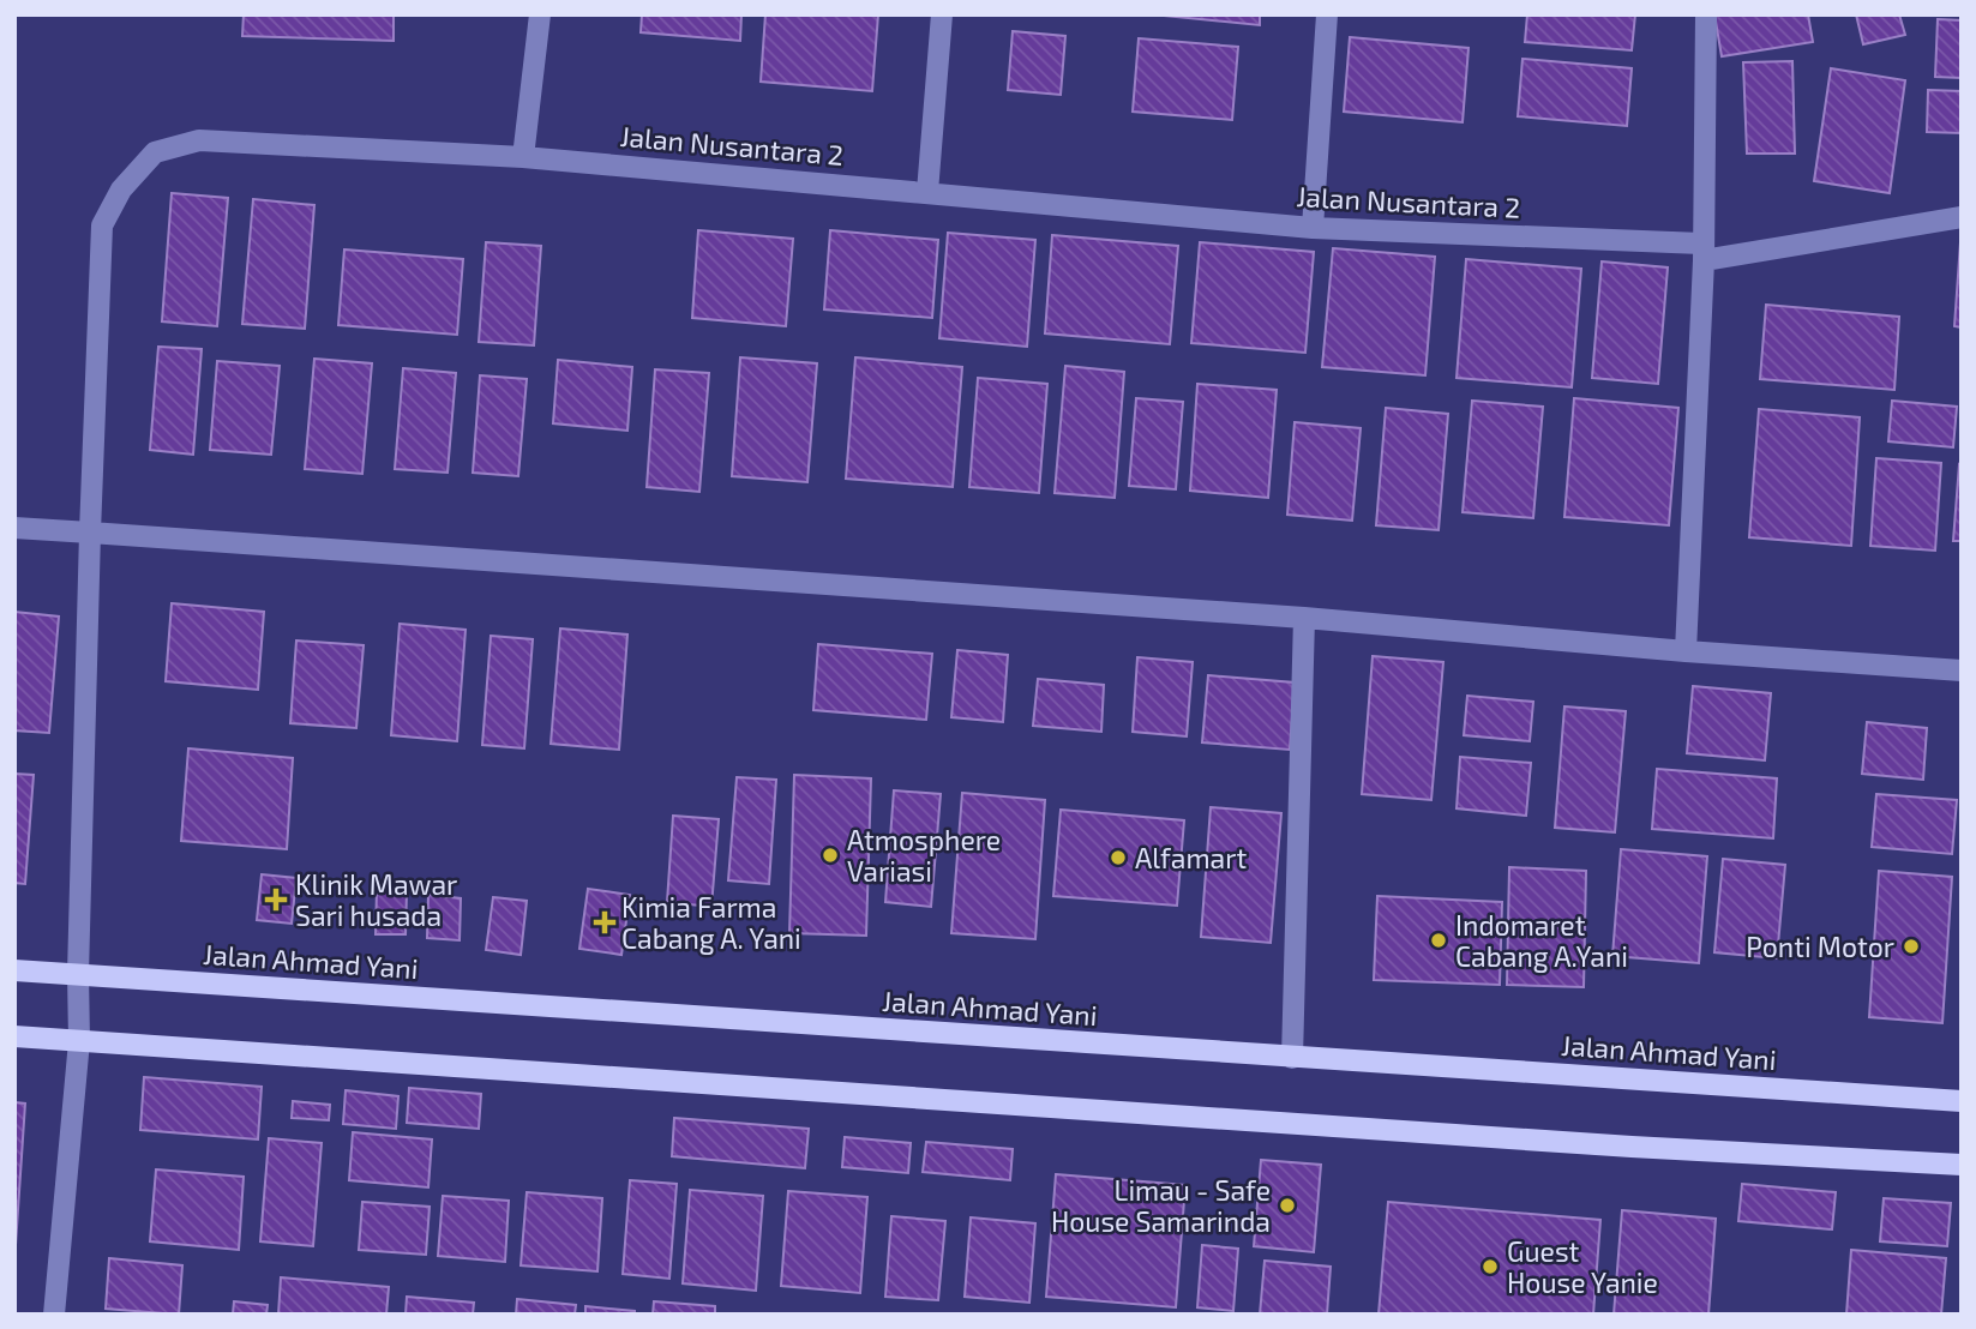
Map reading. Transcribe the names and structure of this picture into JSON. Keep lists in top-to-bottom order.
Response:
{
  "streets": {
    "main road": ["Jalan Ahmad Yani"],
    "street": ["Jalan Nusantara 2"]
  },
  "crossings": [
    ["Jalan Nusantara 2", "Jalan Ahmad Yani"]
  ],
  "places": {
    "other": [
      "Atmosphere Variasi",
      "Alfamart",
      "Indomaret Cabang A.Yani",
      "Ponti Motor",
      "Limau - Safe House Samarinda",
      "Guest House Yanie"
    ],
    "health": ["Klinik Mawar Sari husada", "Kimia Farma Cabang A. Yani"]
  }
}
